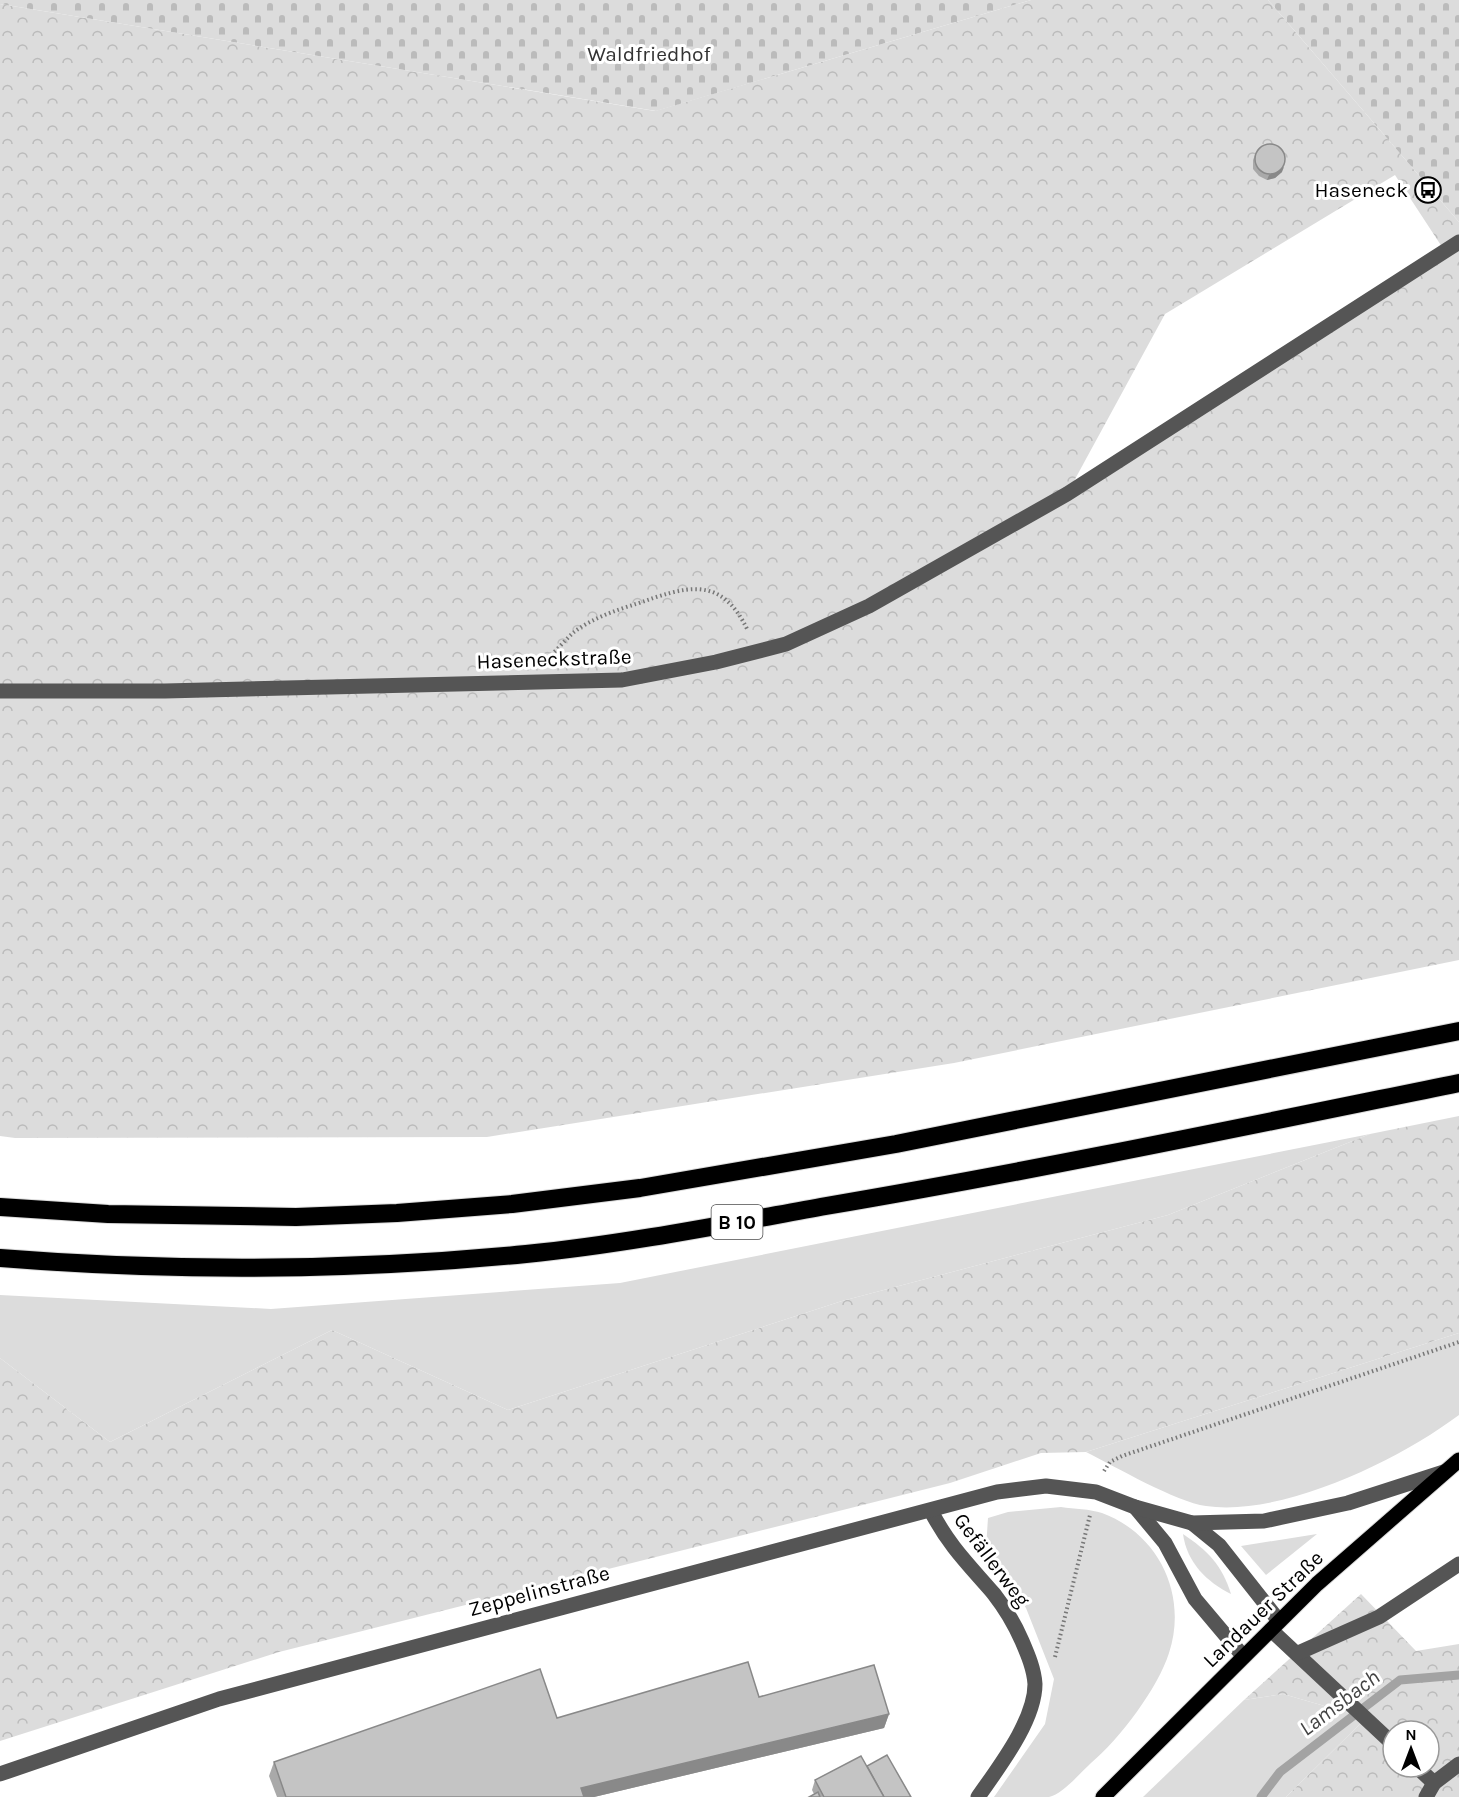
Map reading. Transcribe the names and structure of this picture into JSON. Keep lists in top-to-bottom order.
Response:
{
  "streets": {
    "highway": ["B 10"],
    "main road": ["Landauer Straße"],
    "street": ["Haseneckstraße", "Gefällerweg", "Zeppelinstraße"]
  },
  "crossings": [
    ["Gefällerweg", "Zeppelinstraße"]
  ],
  "water": ["Lamsbach"],
  "parks": ["Waldfriedhof"],
  "places": {
    "bus stop": ["Haseneck"]
  },
  "north": "top"
}
